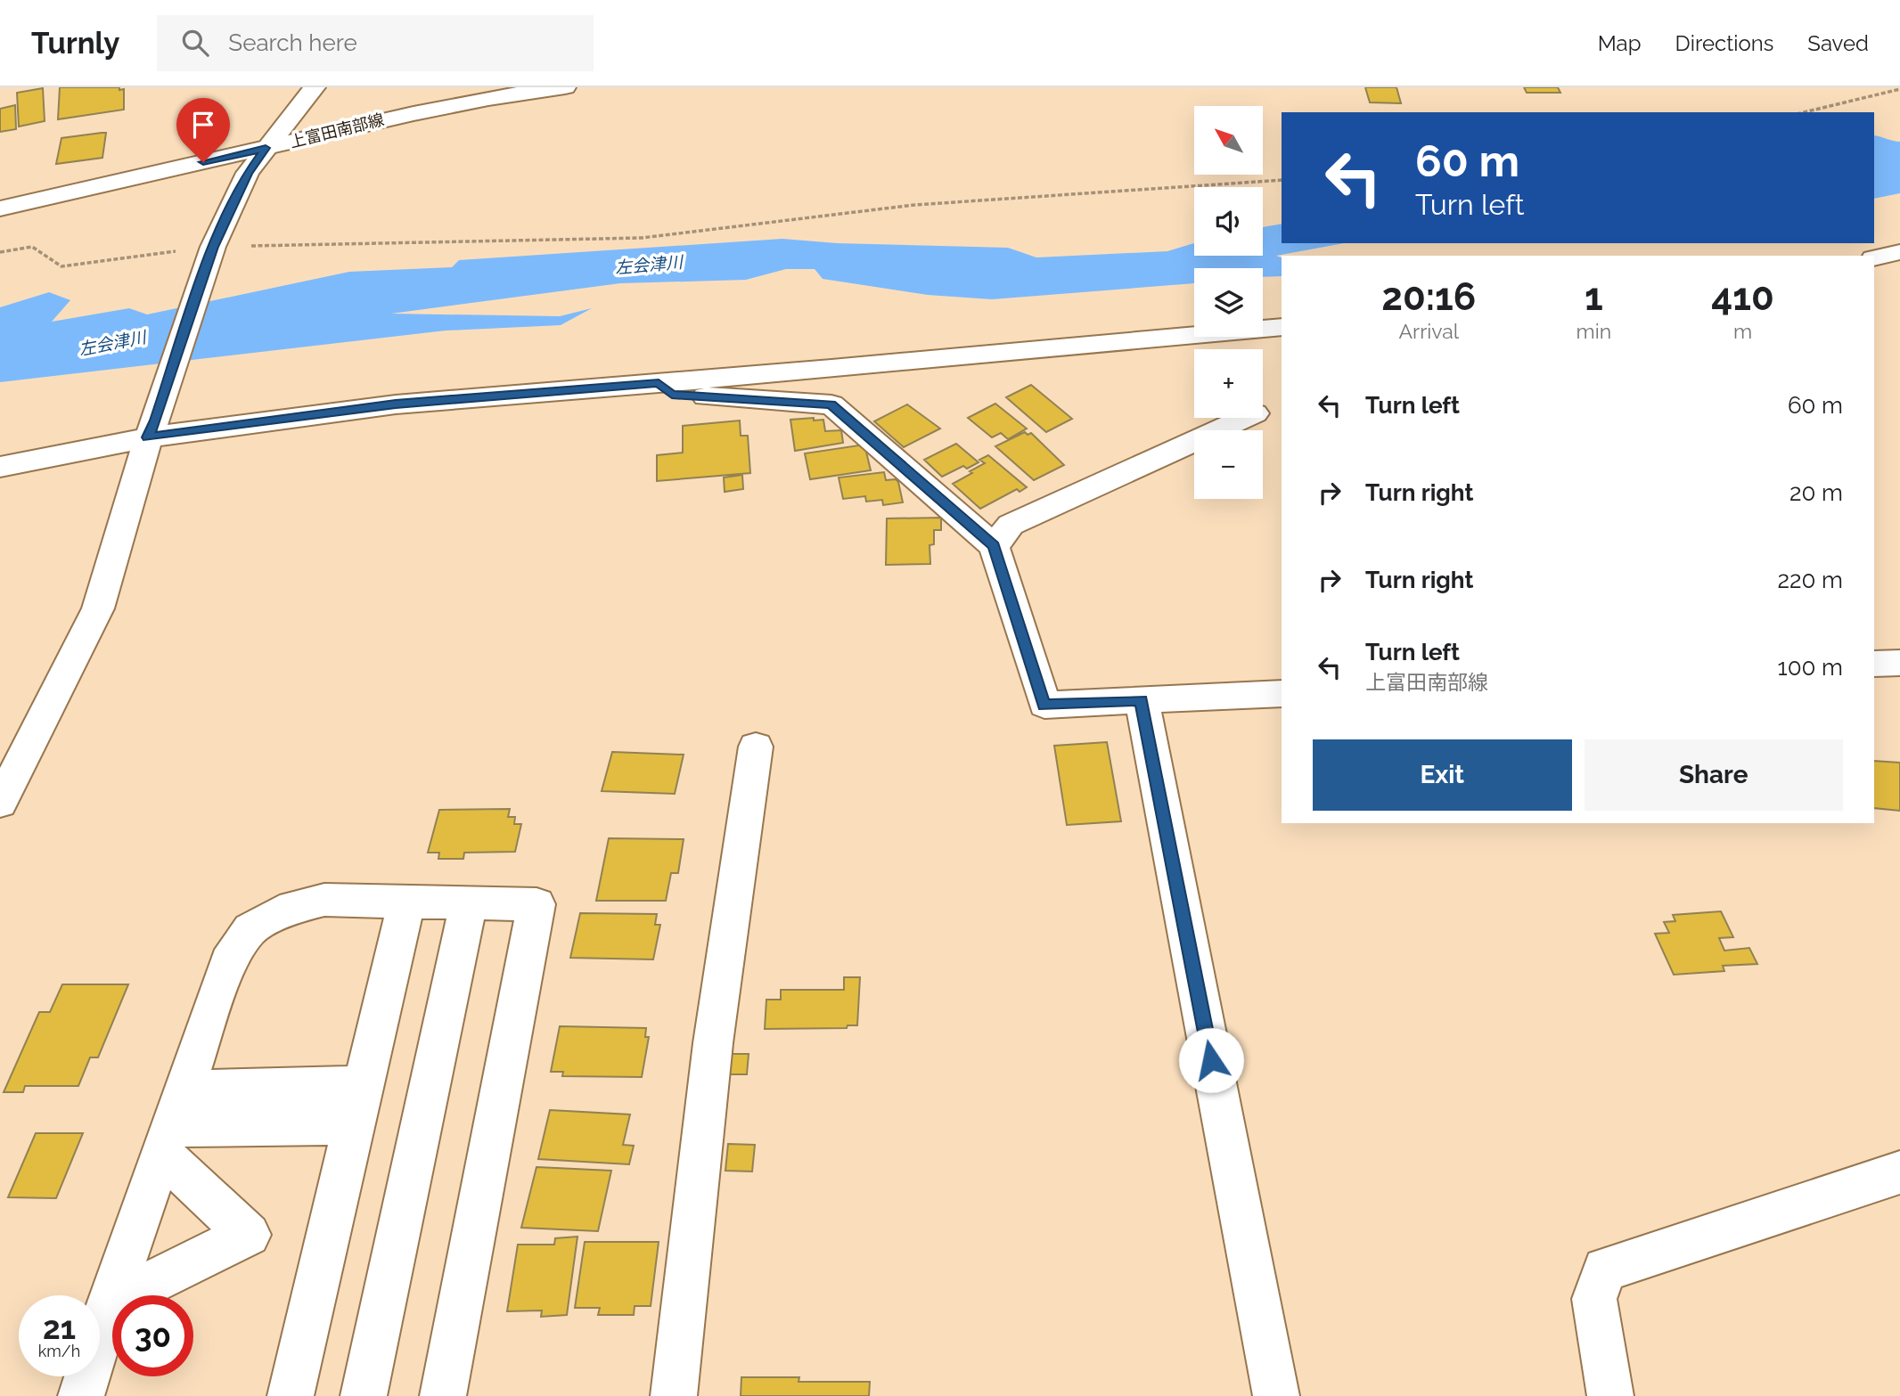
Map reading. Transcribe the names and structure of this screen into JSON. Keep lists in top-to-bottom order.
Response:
{
  "streets": {
    "street": ["上富田南部線"]
  },
  "water": ["左会津川"],
  "north": "top left",
  "page": {
    "header": "Turnly",
    "search": "Search here",
    "nav": ["Map", "Directions", "Saved"],
    "map_buttons": ["+", "−"],
    "turn": ["60 m", "Turn left"],
    "eta": [
      "20:16",
      "Arrival",
      "1",
      "min",
      "410",
      "m"
    ],
    "list": [
      {
        "name": "Turn left",
        "value": "60 m"
      },
      {
        "name": "Turn right",
        "value": "20 m"
      },
      {
        "name": "Turn right",
        "value": "220 m"
      },
      {
        "name": "Turn left",
        "note": "上富田南部線",
        "value": "100 m"
      }
    ],
    "buttons": ["Exit", "Share"],
    "speed": "21 km/h",
    "limit": "30"
  }
}
